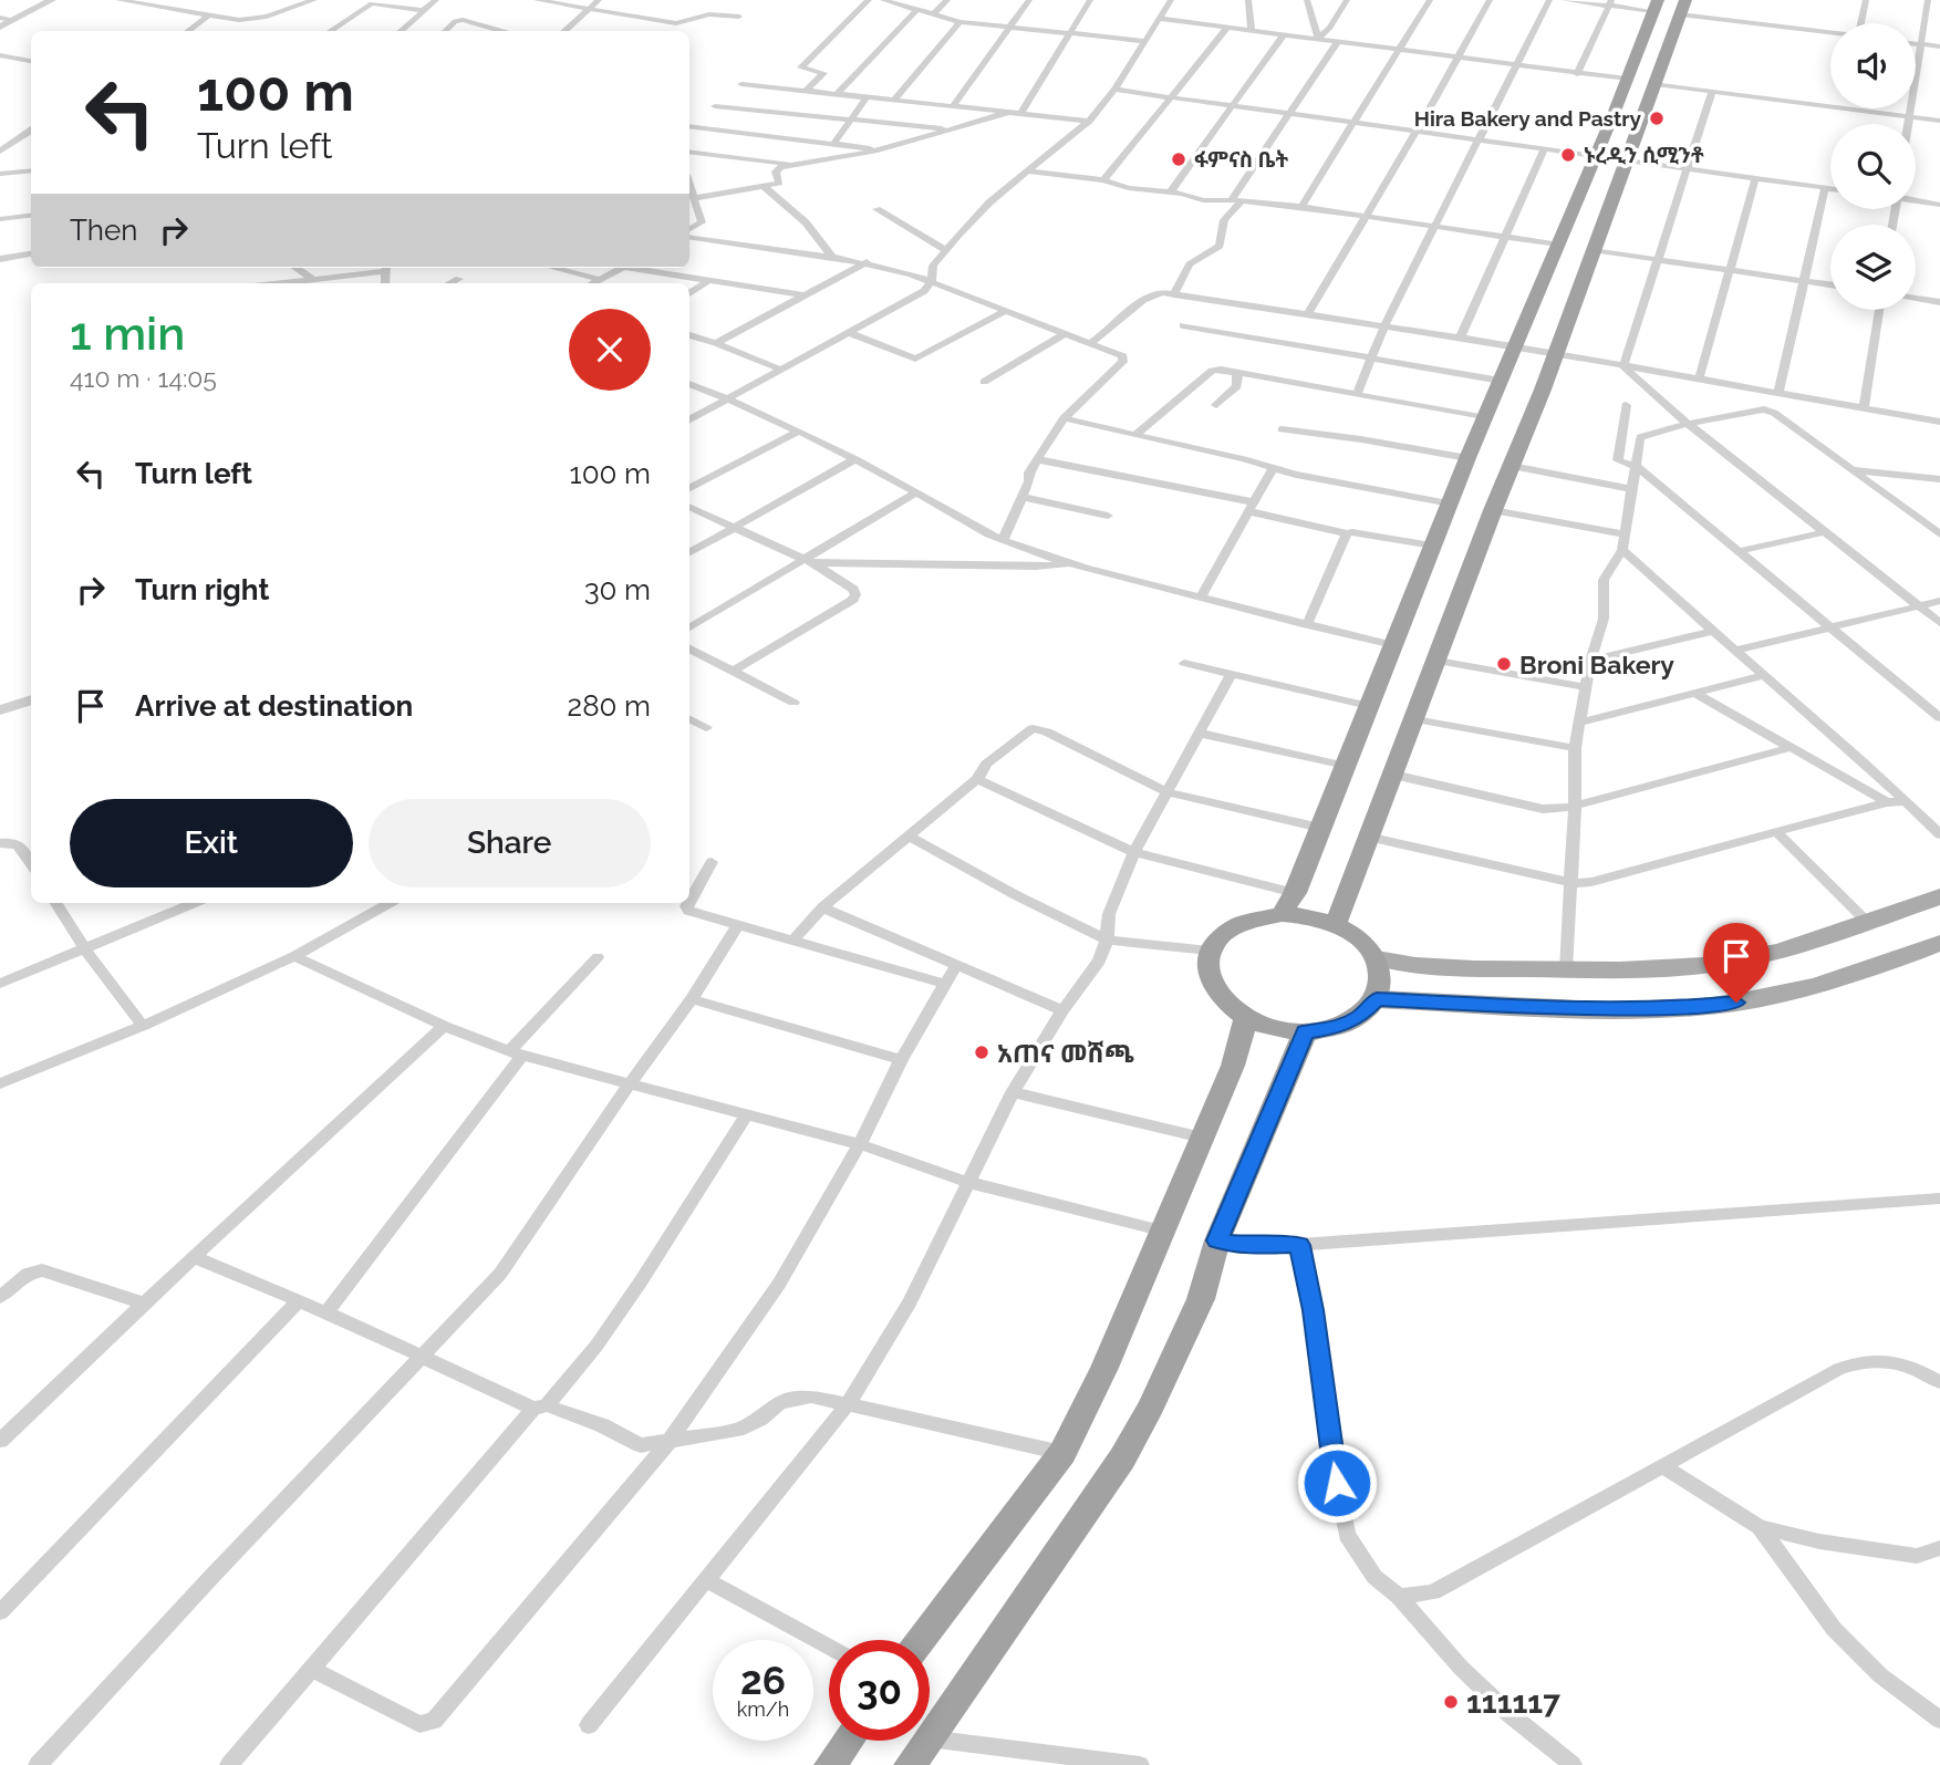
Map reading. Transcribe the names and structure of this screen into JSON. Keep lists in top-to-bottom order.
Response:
{
  "places": [
    "Hira Bakery and Pastry",
    "ኑረዲን ሲሚንቶ",
    "ፋምናስ ቤት",
    "Broni Bakery",
    "አጠና መሸጫ",
    "111117"
  ],
  "page": {
    "turn": ["100 m", "Turn left"],
    "then": "Then",
    "heading": ["1 min", "410 m · 14:05"],
    "list": [
      {
        "name": "Turn left",
        "value": "100 m"
      },
      {
        "name": "Turn right",
        "value": "30 m"
      },
      {
        "name": "Arrive at destination",
        "value": "280 m"
      }
    ],
    "buttons": ["Exit", "Share"],
    "speed": "26 km/h",
    "limit": "30"
  }
}
